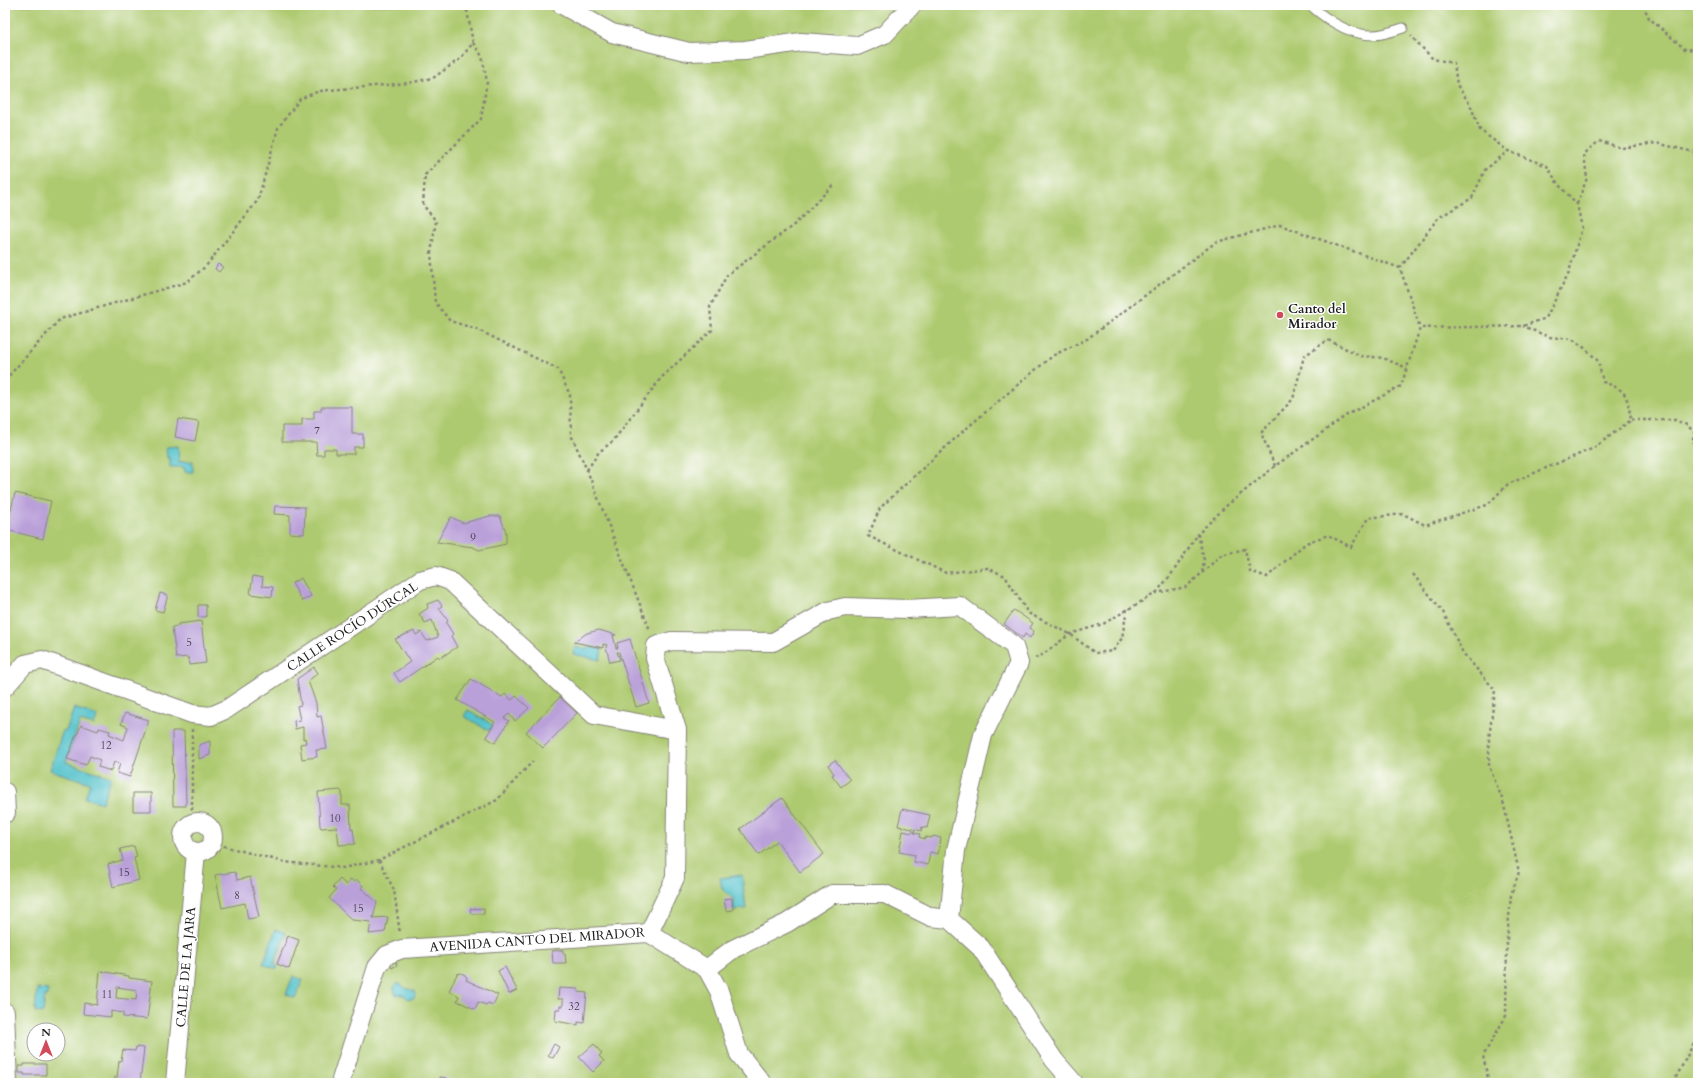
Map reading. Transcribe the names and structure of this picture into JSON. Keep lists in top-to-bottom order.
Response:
{
  "streets": {
    "street": ["CALLE ROCÍO DÚRCAL", "AVENIDA CANTO DEL MIRADOR", "CALLE DE LA JARA"]
  },
  "crossings": [
    ["CALLE ROCÍO DÚRCAL", "AVENIDA CANTO DEL MIRADOR"]
  ],
  "places": ["Canto del Mirador"],
  "house_numbers": [
    "7",
    "9",
    "5",
    "12",
    "10",
    "15",
    "8",
    "15",
    "11",
    "32"
  ],
  "north": "top"
}
